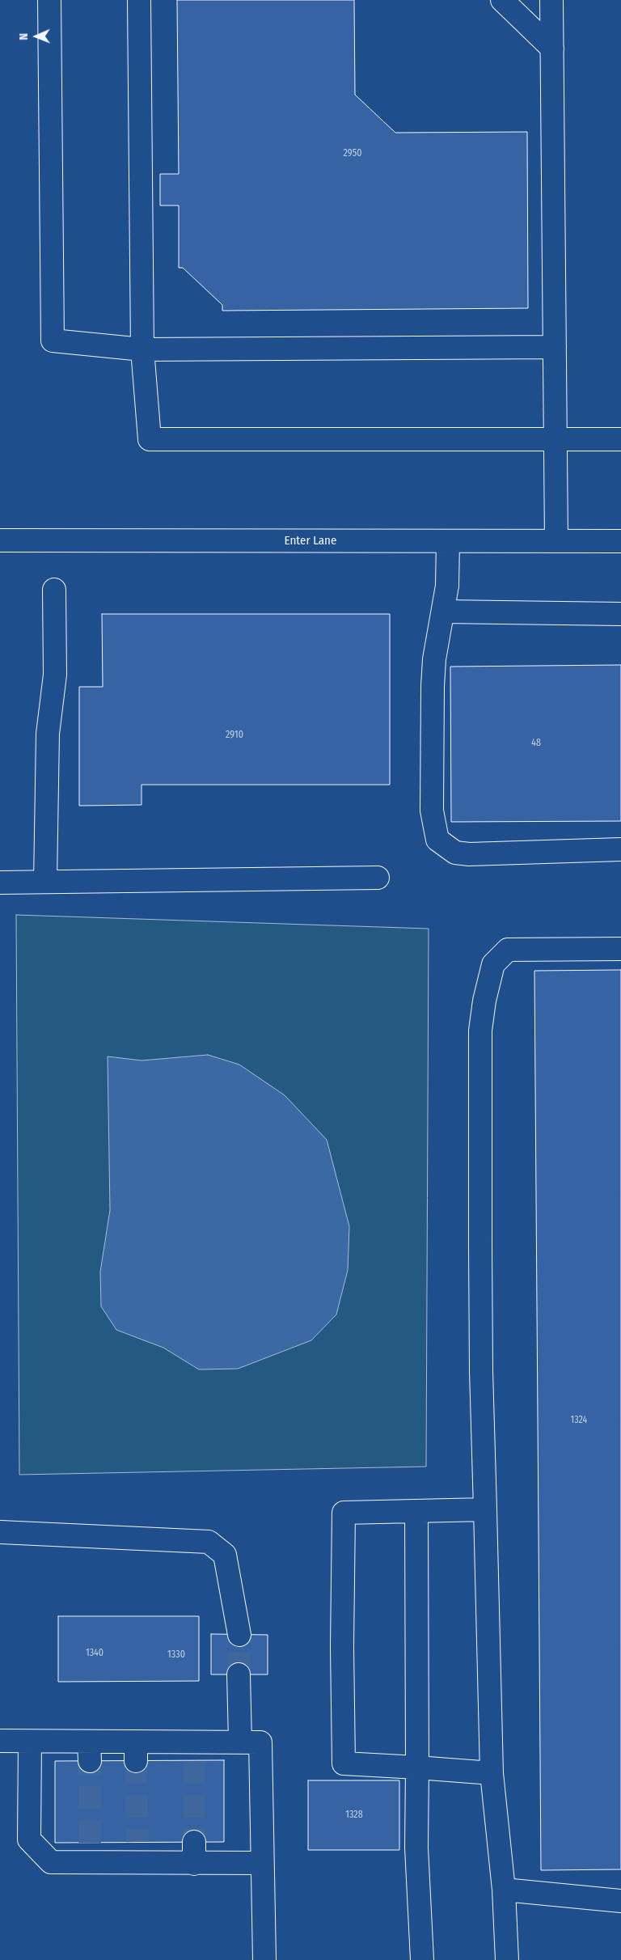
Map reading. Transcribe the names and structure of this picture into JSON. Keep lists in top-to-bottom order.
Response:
{
  "streets": {
    "street": ["Enter Lane"]
  },
  "house_numbers": [
    "2950",
    "2910",
    "48",
    "1324",
    "1340",
    "1330",
    "1328"
  ],
  "north": "left"
}
